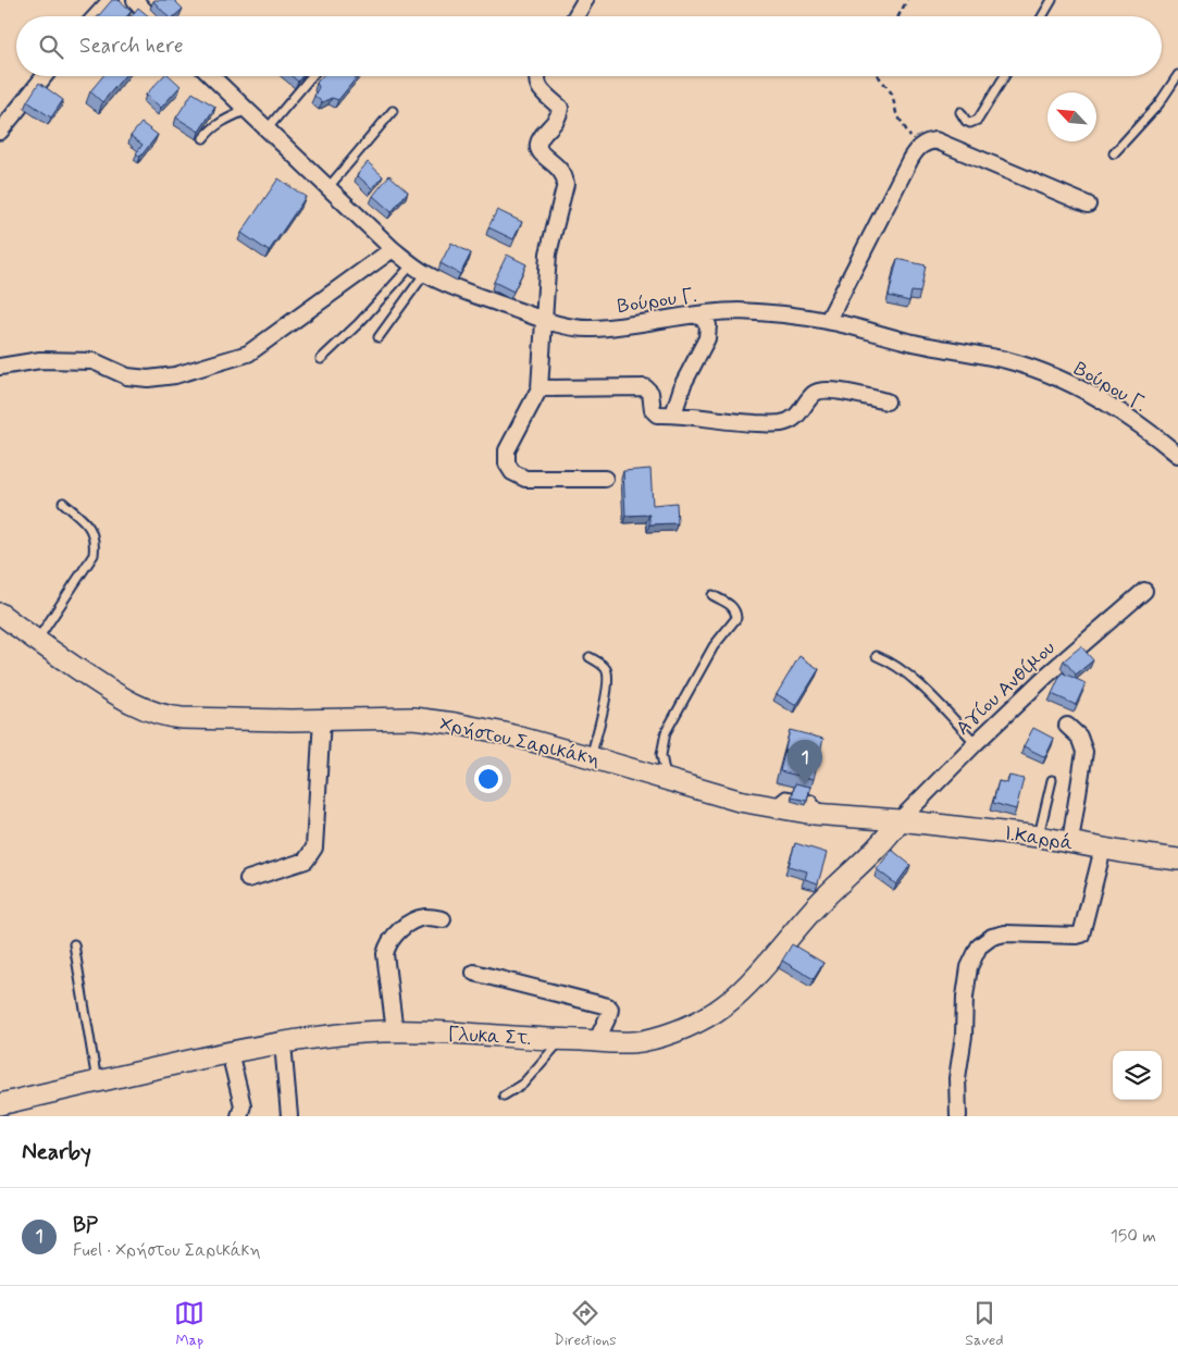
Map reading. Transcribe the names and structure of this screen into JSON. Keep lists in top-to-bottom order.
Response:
{
  "streets": {
    "main road": ["Χρήστου Σαρικάκη", "Ι.Καρρά", "Γλυκα Στ."],
    "street": ["Βούρου Γ.", "Αγίου Ανθίμου"]
  },
  "crossings": [
    ["Αγίου Ανθίμου", "Χρήστου Σαρικάκη"],
    ["Αγίου Ανθίμου", "Ι.Καρρά"],
    ["Αγίου Ανθίμου", "Γλυκα Στ."],
    ["Χρήστου Σαρικάκη", "Ι.Καρρά"],
    ["Χρήστου Σαρικάκη", "Γλυκα Στ."],
    ["Ι.Καρρά", "Γλυκα Στ."]
  ],
  "north": "top left",
  "page": {
    "search": "Search here",
    "pins": "1",
    "heading": "Nearby",
    "list": [
      {
        "mark": "1",
        "name": "BP",
        "note": "Fuel · Χρήστου Σαρικάκη",
        "value": "150 m"
      }
    ],
    "nav": ["Map", "Directions", "Saved"]
  }
}
